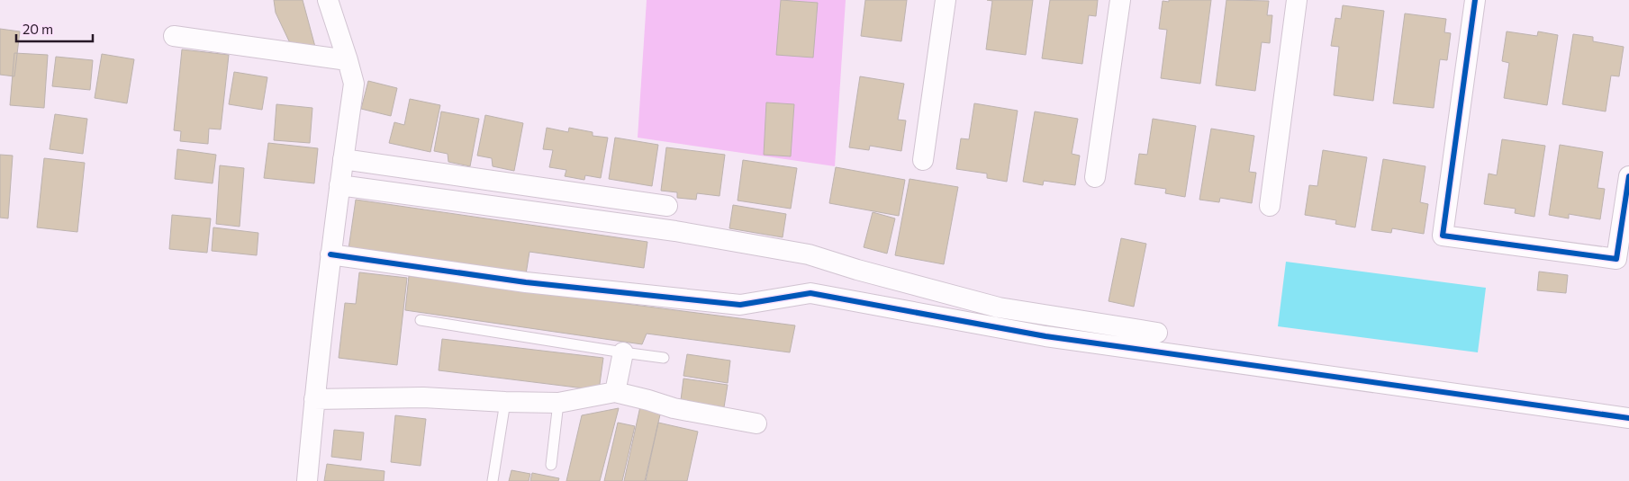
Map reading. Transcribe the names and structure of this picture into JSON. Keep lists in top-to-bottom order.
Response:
{
  "scale_bar": "20 m"
}
